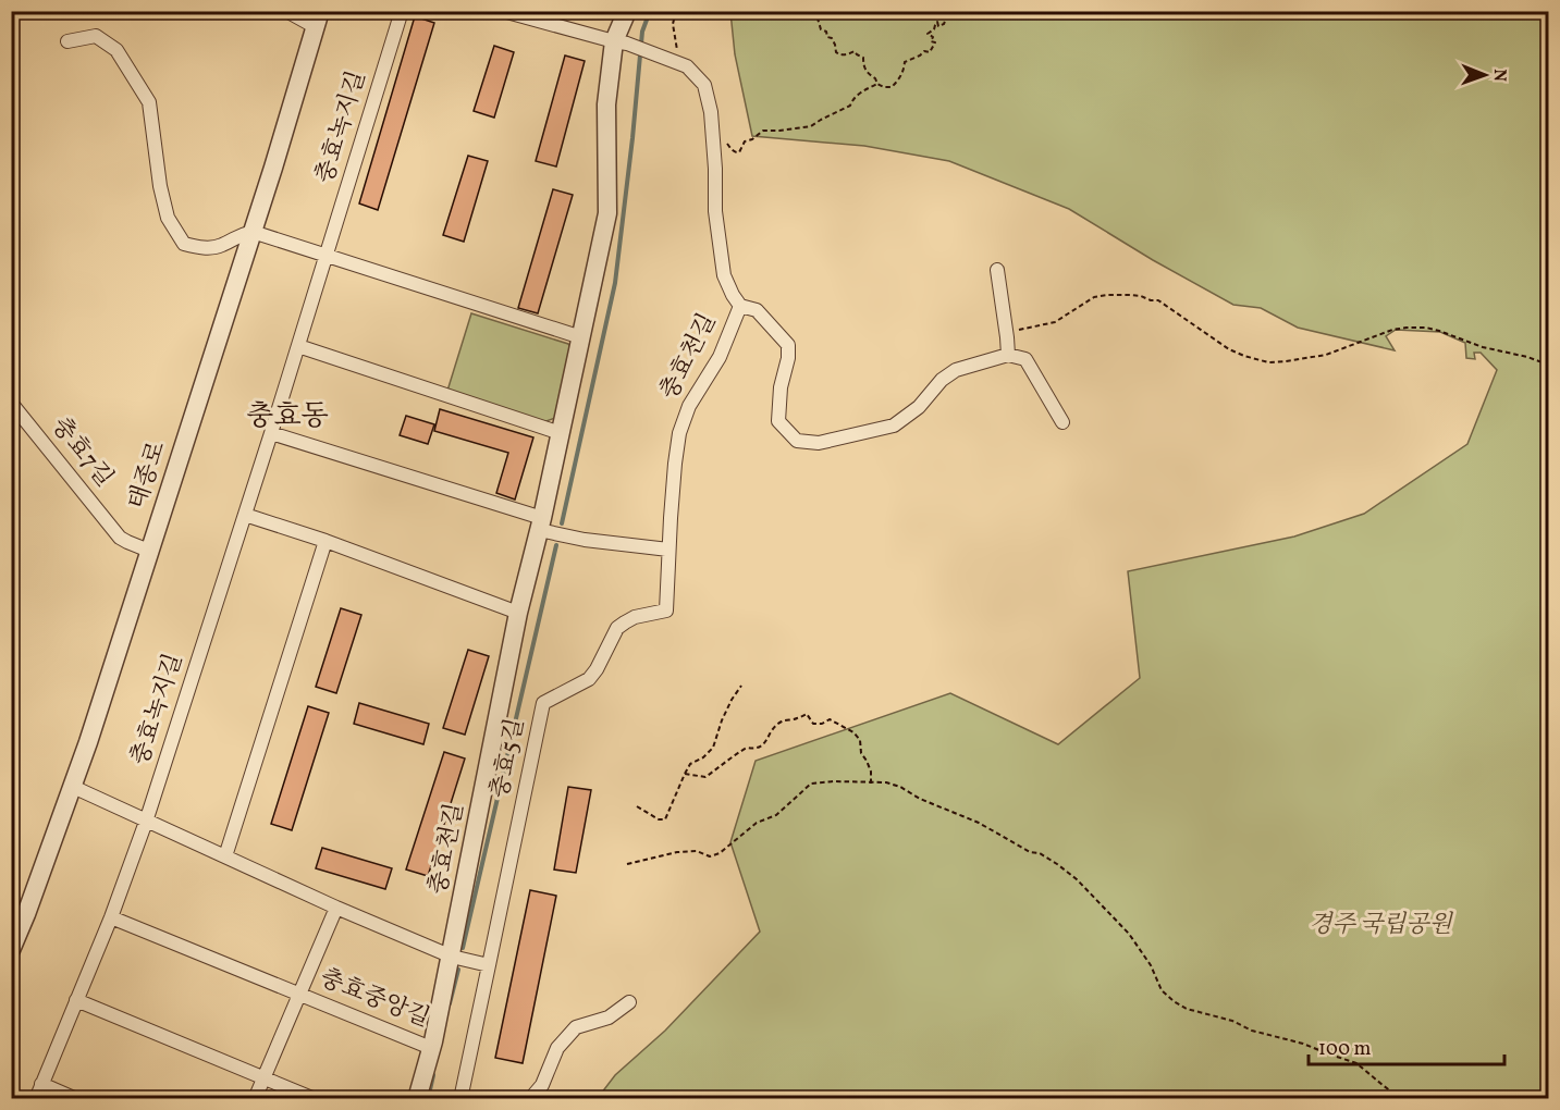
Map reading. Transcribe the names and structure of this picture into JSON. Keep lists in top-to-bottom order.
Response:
{
  "streets": {
    "street": [
      "충효녹지길",
      "충효천길",
      "충효7길",
      "태종로",
      "충효5길",
      "충효중앙길"
    ]
  },
  "crossings": [
    ["충효천길", "충효5길"],
    ["충효천길", "충효중앙길"],
    ["충효7길", "태종로"]
  ],
  "districts": ["충효동"],
  "parks": ["경주 국립공원"],
  "scale_bar": "100 m",
  "north": "right"
}
